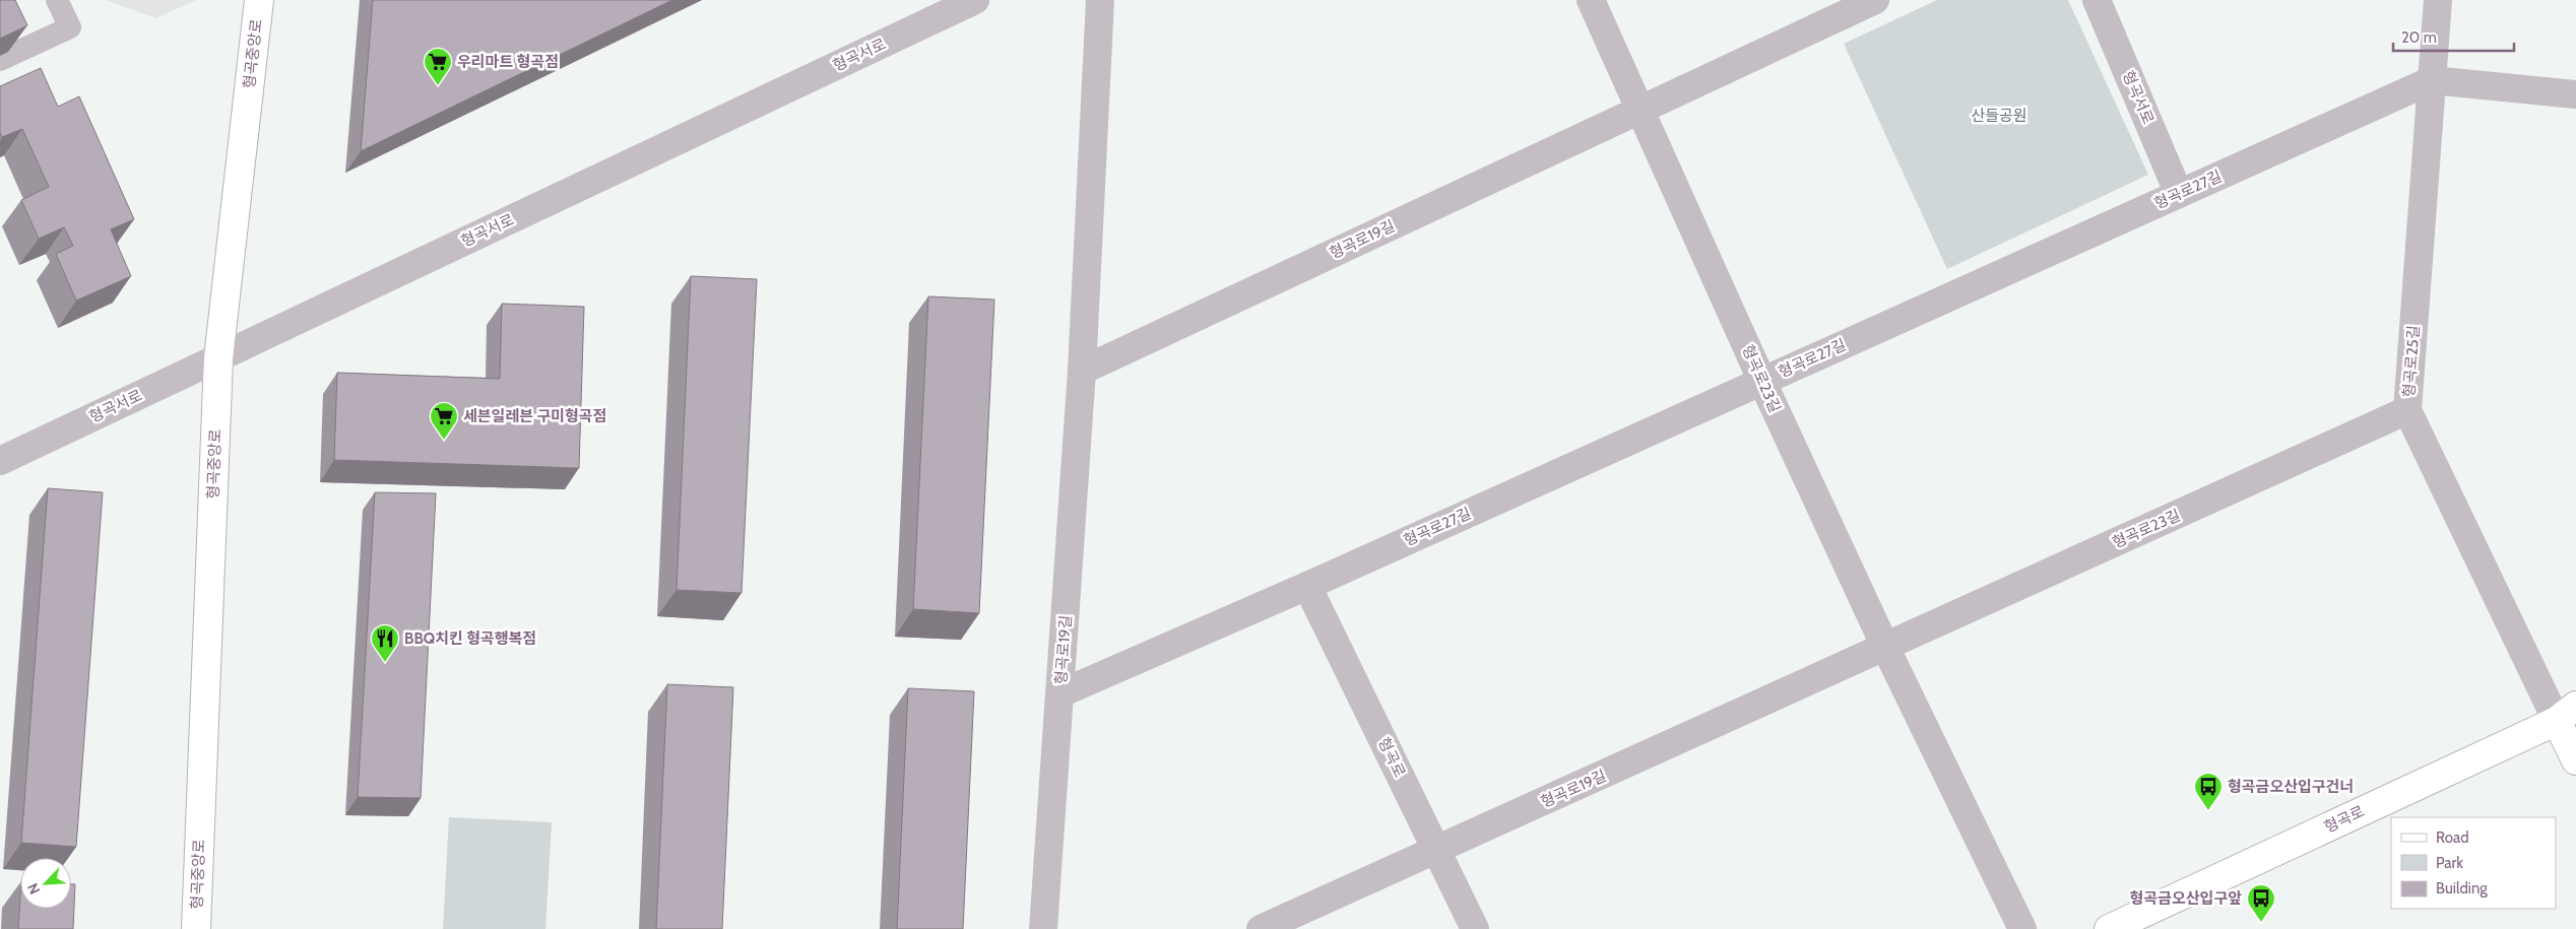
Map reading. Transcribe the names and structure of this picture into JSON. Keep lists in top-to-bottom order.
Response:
{
  "streets": {
    "street": [
      "형곡중앙로",
      "형곡서로",
      "형곡로27길",
      "형곡로19길",
      "형곡로25길",
      "형곡로23길",
      "형곡로"
    ]
  },
  "crossings": [
    ["형곡중앙로", "형곡서로"],
    ["형곡서로", "형곡로27길"],
    ["형곡로27길", "형곡로19길"],
    ["형곡로27길", "형곡로25길"],
    ["형곡로27길", "형곡로23길"],
    ["형곡로27길", "형곡로"],
    ["형곡로19길", "형곡로23길"],
    ["형곡로19길", "형곡로"],
    ["형곡로25길", "형곡로23길"],
    ["형곡로25길", "형곡로"]
  ],
  "parks": ["산들공원"],
  "places": {
    "supermarket": ["우리마트 형곡점", "세븐일레븐 구미형곡점"],
    "restaurant": ["BBQ치킨 형곡행복점"],
    "bus stop": ["형곡금오산입구건너", "형곡금오산입구앞"]
  },
  "legend": ["Road", "Park", "Building"],
  "scale_bar": "20 m",
  "north": "bottom left"
}
